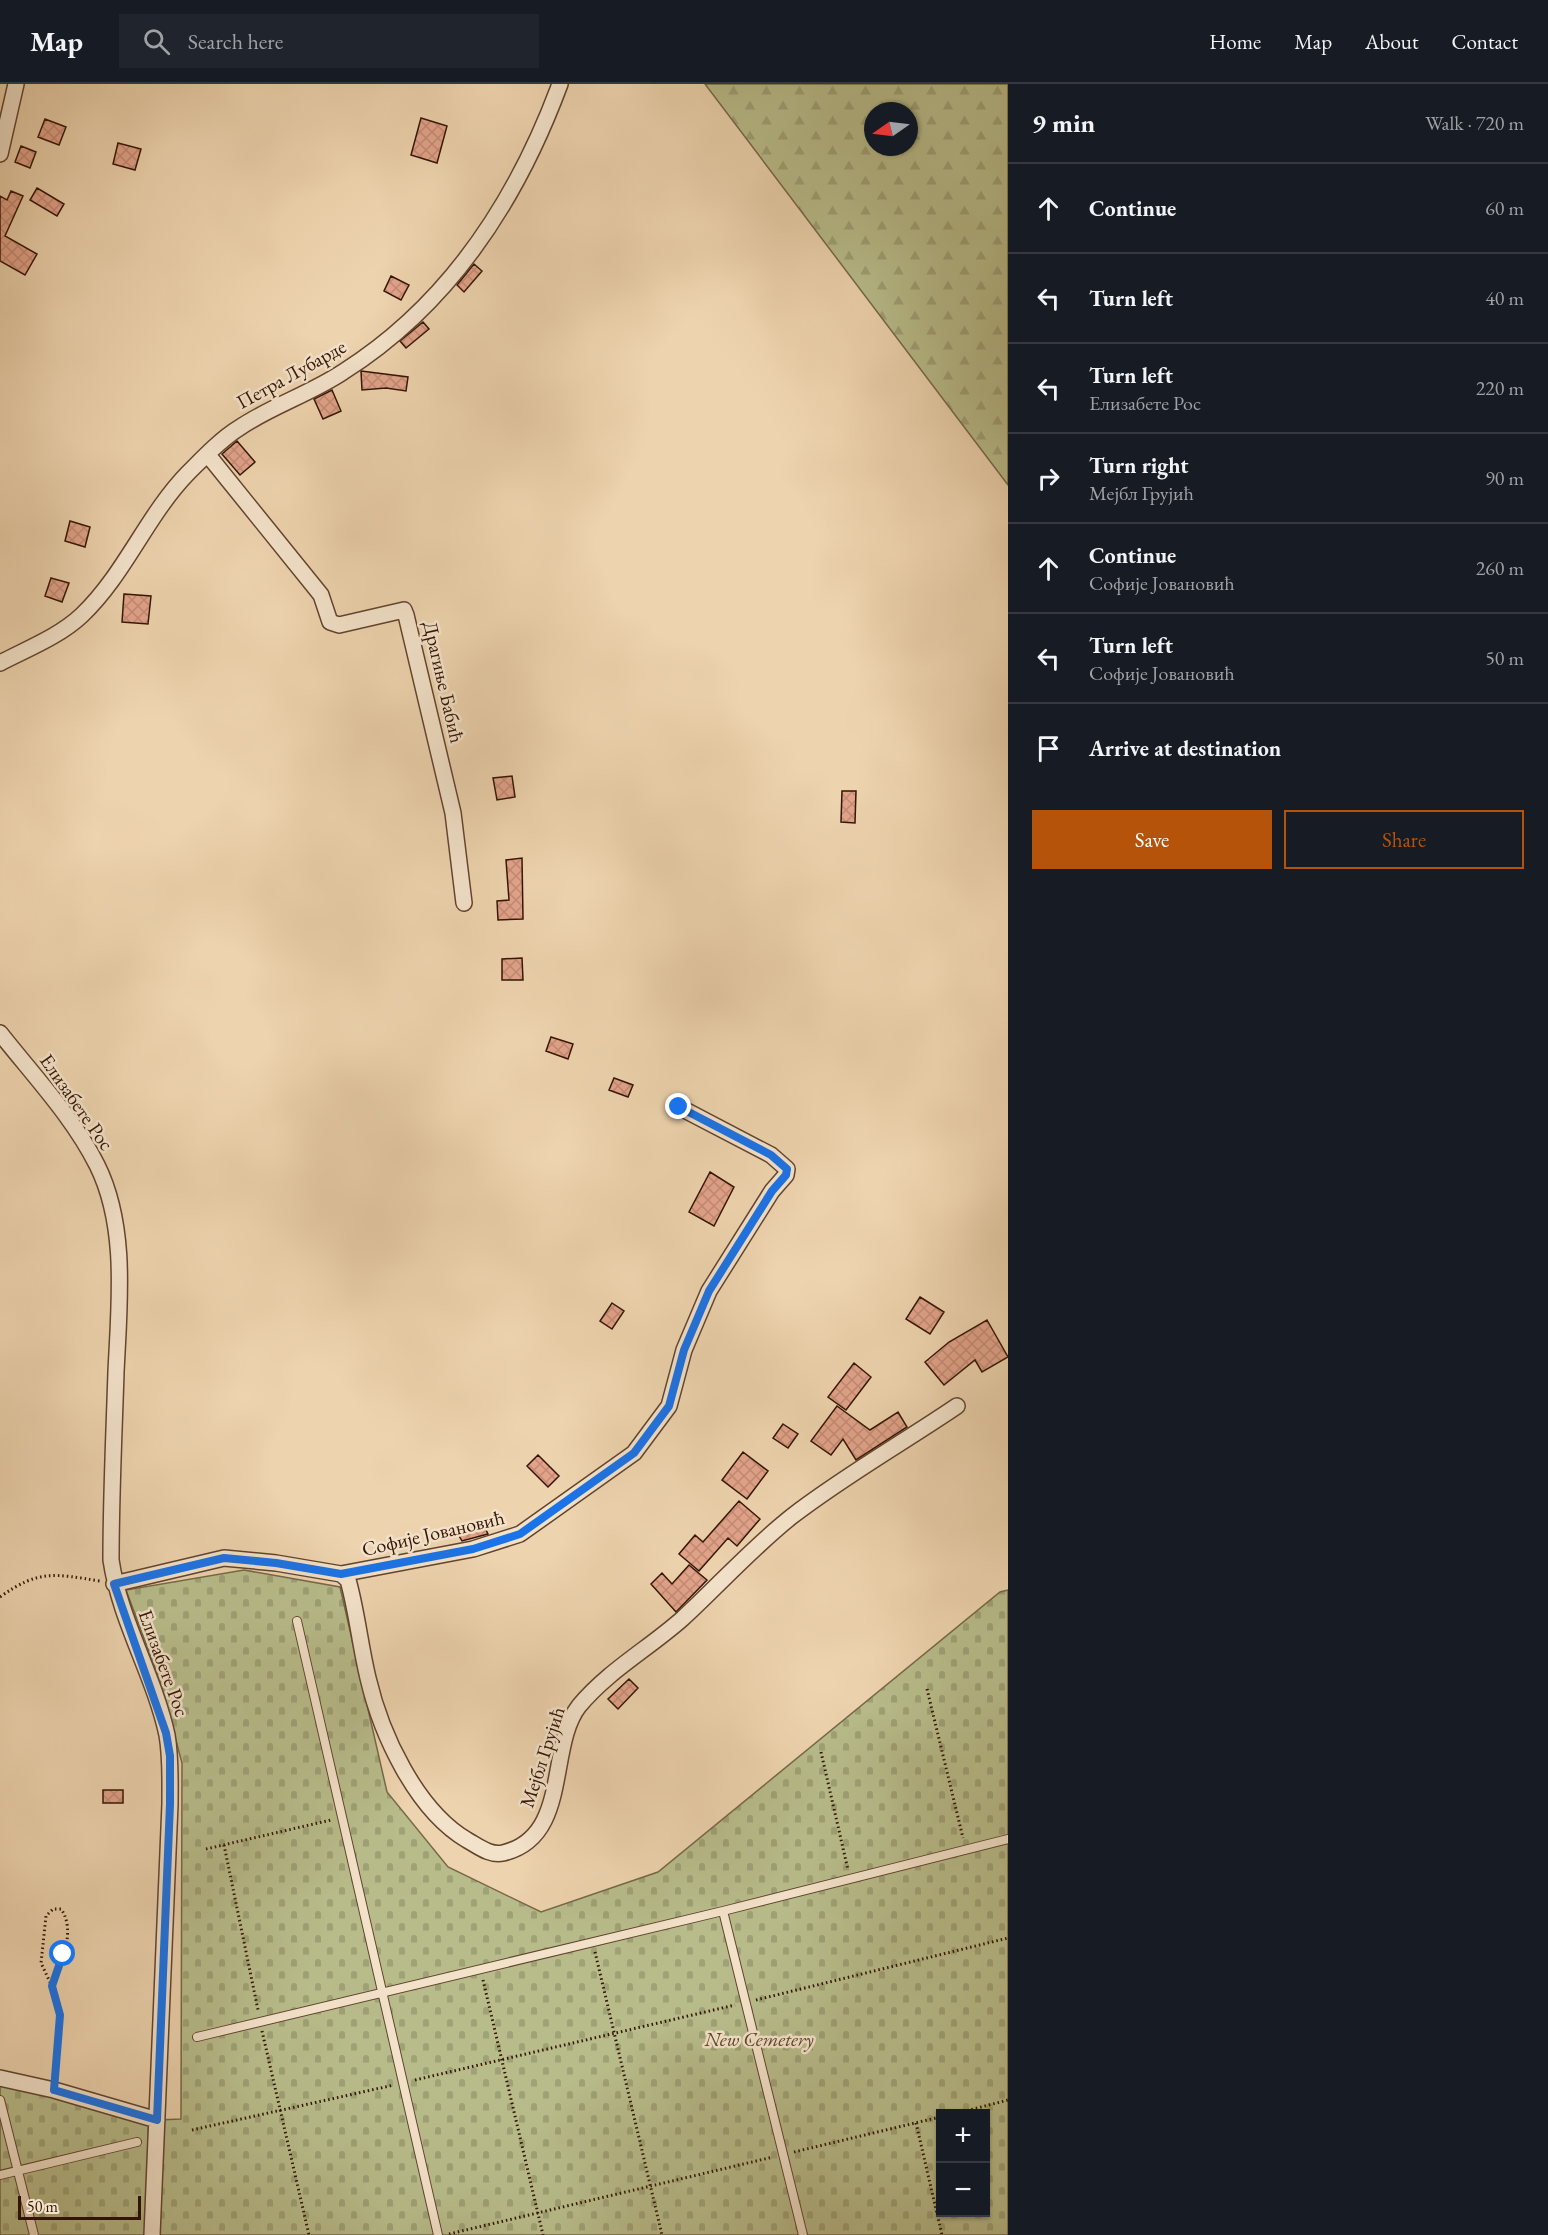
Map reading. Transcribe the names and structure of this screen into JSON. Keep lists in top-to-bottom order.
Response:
{
  "streets": {
    "street": [
      "Петра Лубарде",
      "Драгиње Бабић",
      "Елизабете Рос",
      "Софије Јовановић",
      "Мејбл Грујић"
    ]
  },
  "crossings": [
    ["Петра Лубарде", "Драгиње Бабић"],
    ["Софије Јовановић", "Мејбл Грујић"]
  ],
  "parks": ["New Cemetery"],
  "scale_bar": "50 m",
  "north": "left",
  "page": {
    "header": "Map",
    "search": "Search here",
    "nav": [
      "Home",
      "Map",
      "About",
      "Contact"
    ],
    "heading": ["9 min", "Walk · 720 m"],
    "list": [
      ["Continue", "60 m"],
      ["Turn left", "40 m"],
      ["Turn left", "Елизабете Рос", "220 m"],
      ["Turn right", "Мејбл Грујић", "90 m"],
      ["Continue", "Софије Јовановић", "260 m"],
      ["Turn left", "Софије Јовановић", "50 m"],
      "Arrive at destination"
    ],
    "buttons": ["Save", "Share"],
    "map_buttons": ["+", "−"],
    "scale": "50 m"
  }
}
